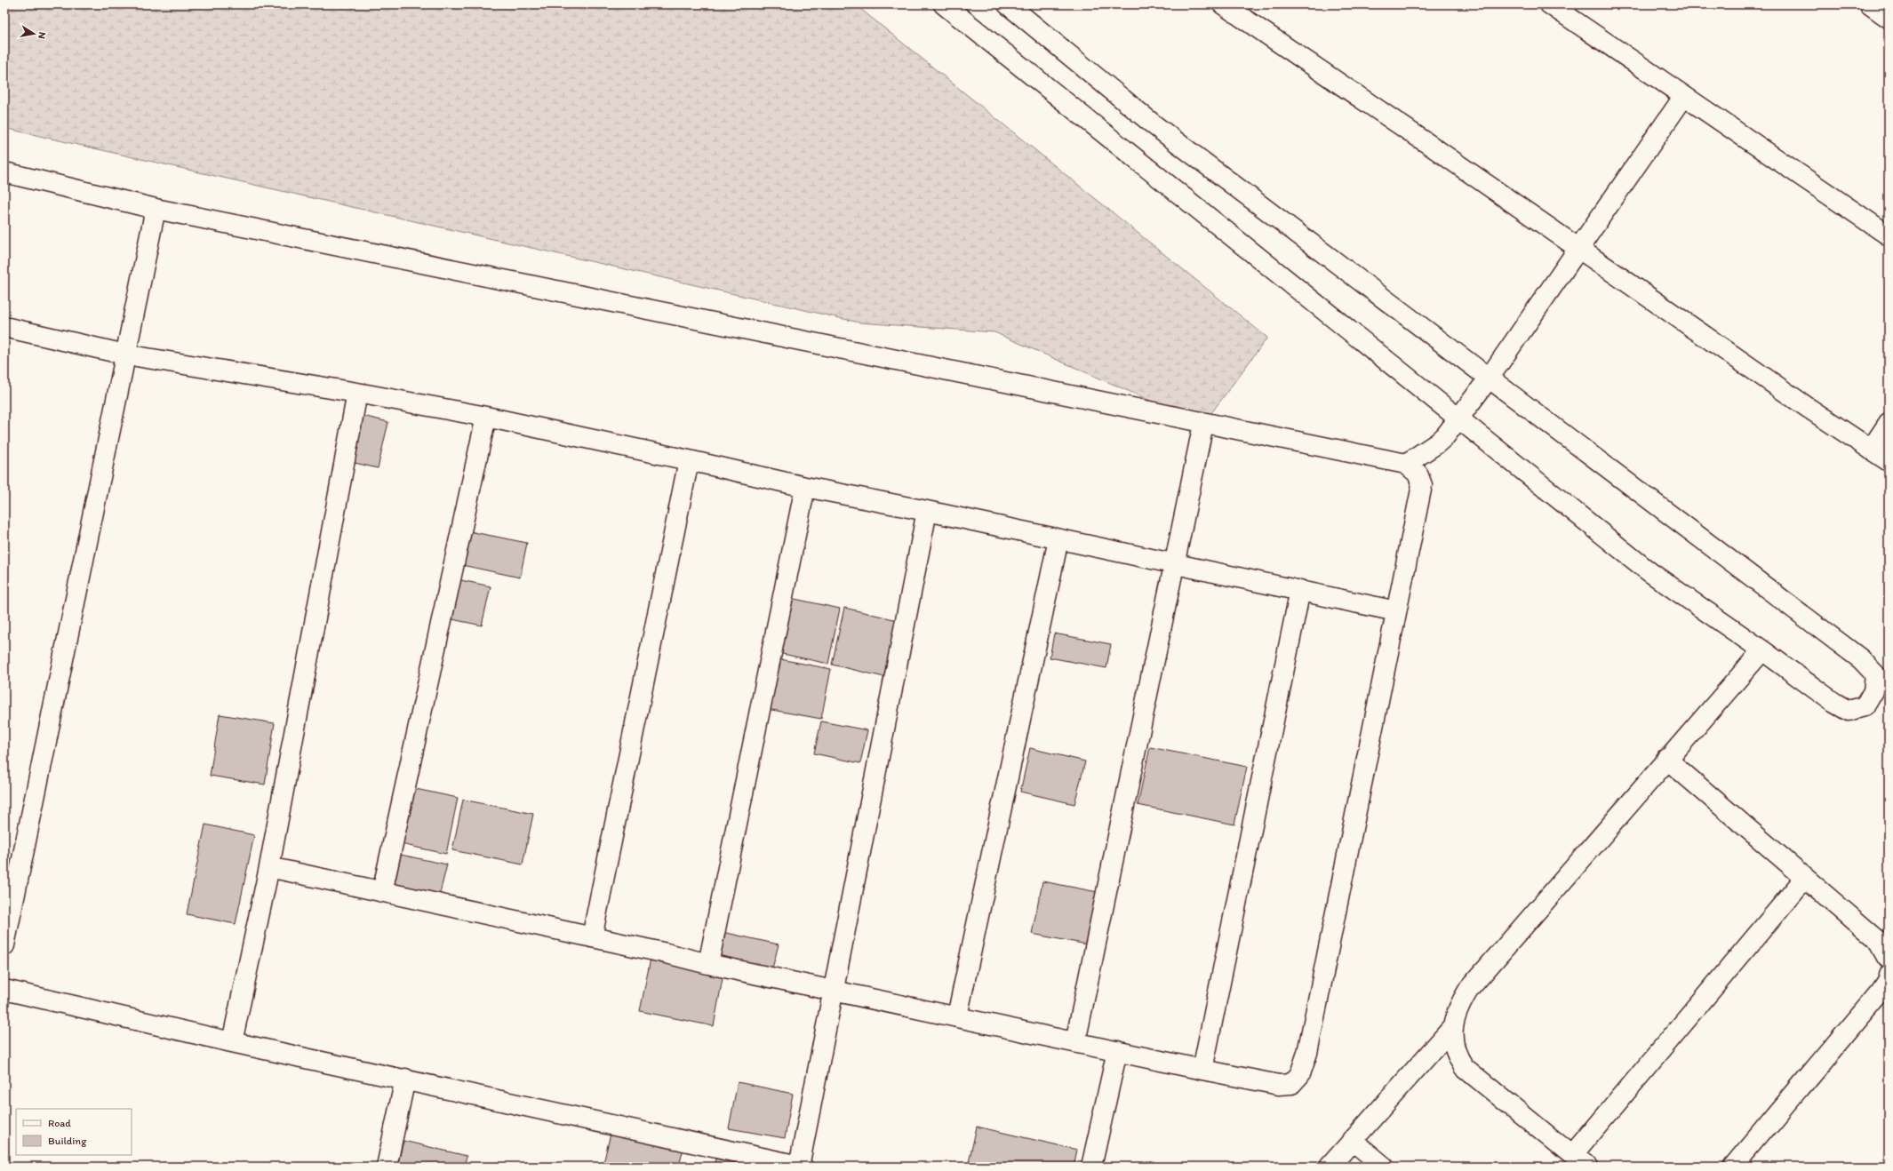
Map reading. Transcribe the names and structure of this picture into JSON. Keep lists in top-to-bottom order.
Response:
{
  "legend": ["Road", "Building"],
  "north": "right"
}
